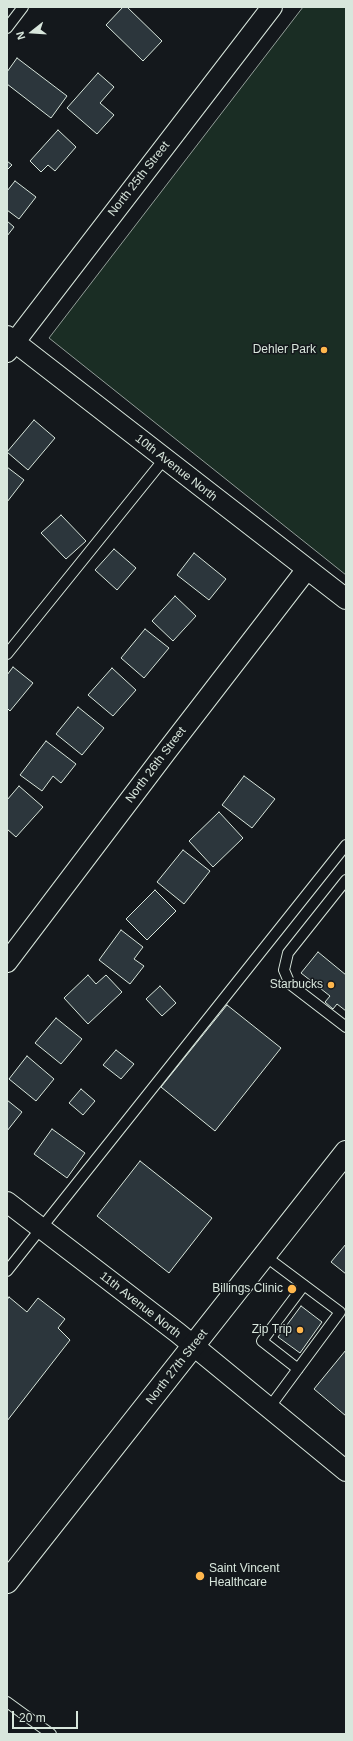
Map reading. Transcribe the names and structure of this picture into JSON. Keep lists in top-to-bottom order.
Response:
{
  "streets": {
    "main road": ["North 27th Street"],
    "street": [
      "North 25th Street",
      "10th Avenue North",
      "North 26th Street",
      "11th Avenue North"
    ]
  },
  "crossings": [
    ["North 25th Street", "10th Avenue North"],
    ["10th Avenue North", "North 26th Street"],
    ["11th Avenue North", "North 27th Street"]
  ],
  "places": [
    "Dehler Park",
    "Starbucks",
    "Billings Clinic",
    "Zip Trip",
    "Saint Vincent Healthcare"
  ],
  "scale_bar": "20 m",
  "north": "left"
}
